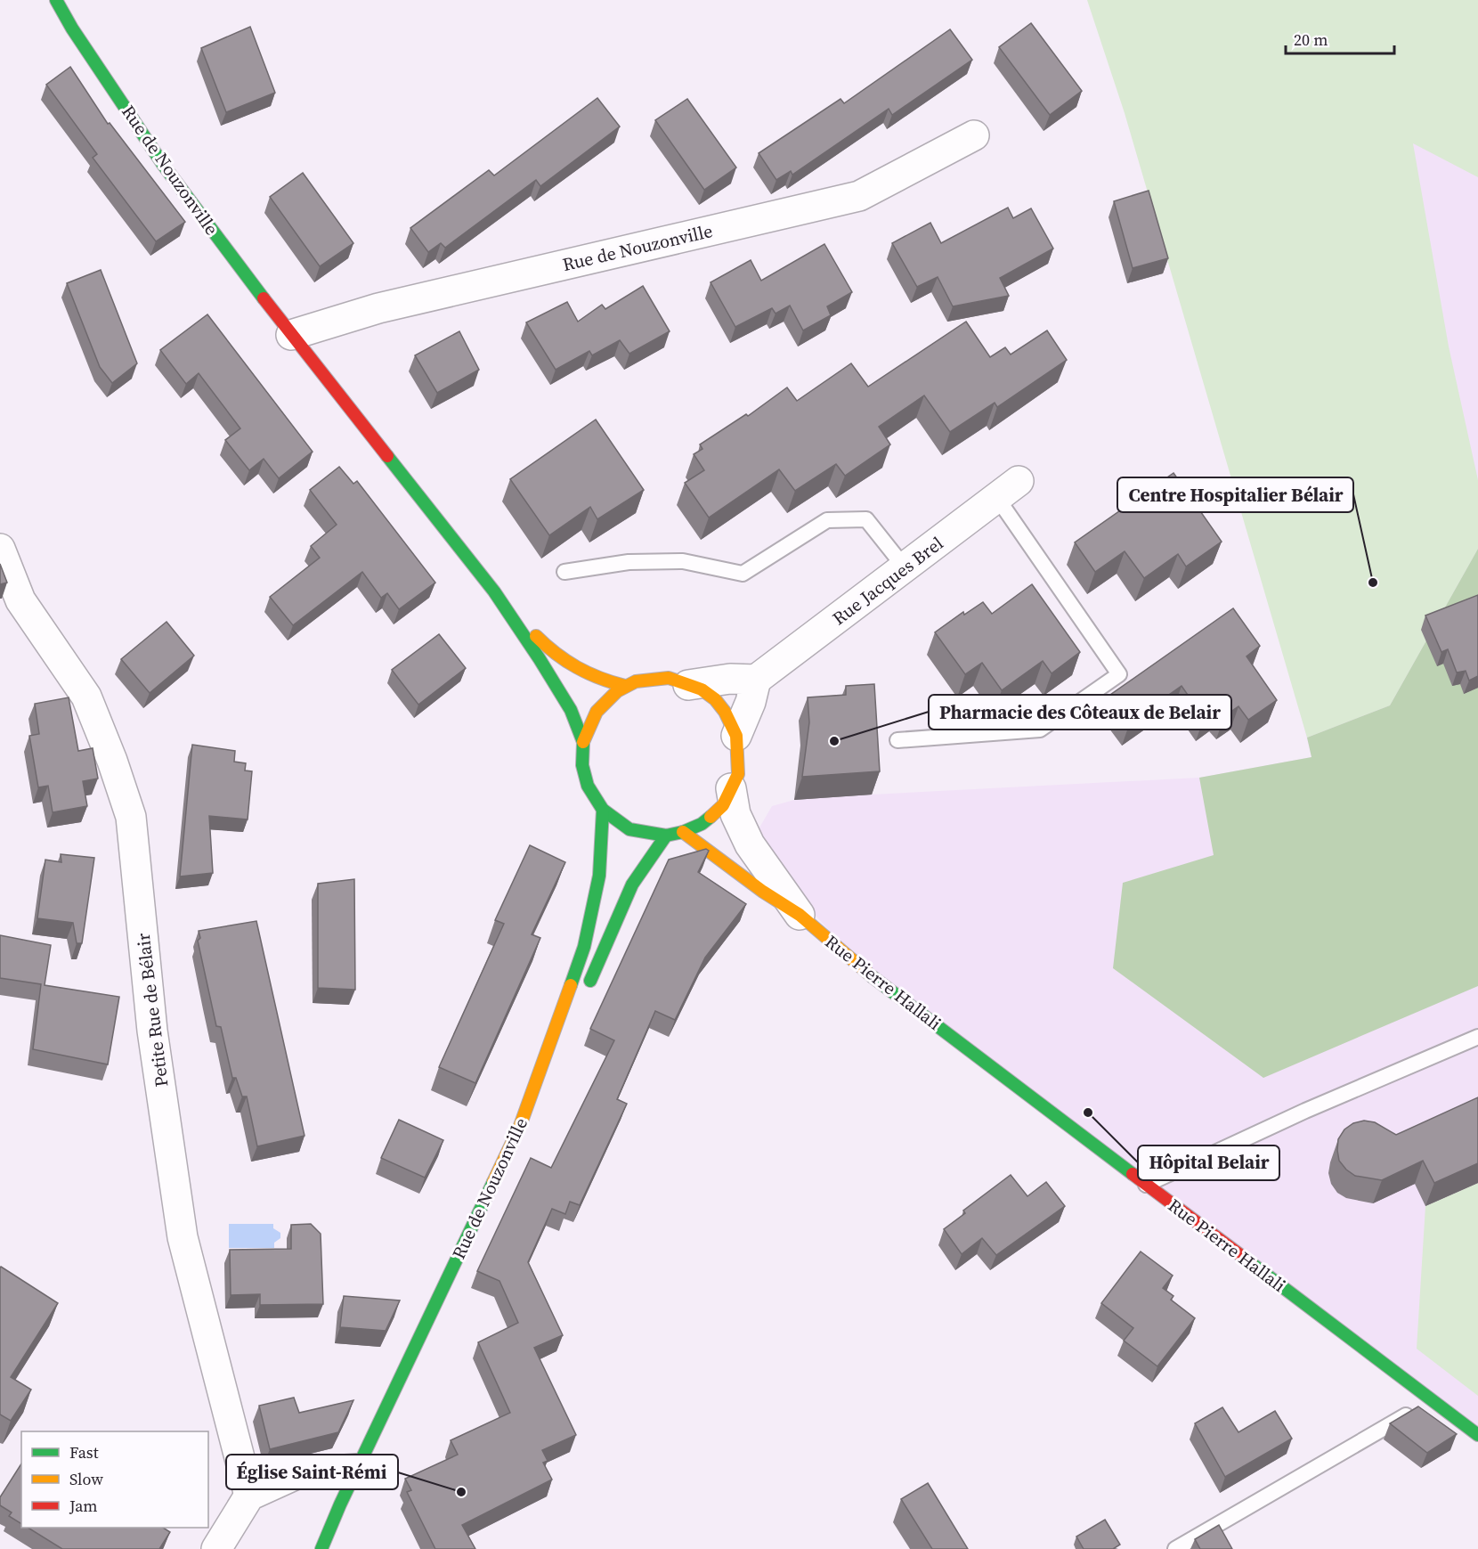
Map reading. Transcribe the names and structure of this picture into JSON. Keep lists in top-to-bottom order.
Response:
{
  "streets": {
    "main road": ["Rue de Nouzonville", "Rue Pierre Hallali"],
    "street": ["Rue Jacques Brel", "Petite Rue de Bélair"]
  },
  "crossings": [
    ["Rue de Nouzonville", "Rue Pierre Hallali"]
  ],
  "places": [
    "Centre Hospitalier Bélair",
    "Pharmacie des Côteaux de Belair",
    "Hôpital Belair",
    "Église Saint-Rémi"
  ],
  "legend": ["Fast", "Slow", "Jam"],
  "scale_bar": "20 m"
}
